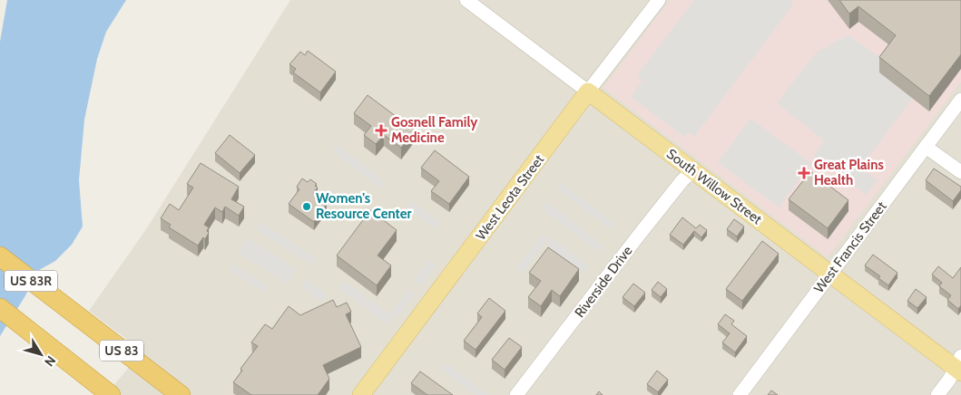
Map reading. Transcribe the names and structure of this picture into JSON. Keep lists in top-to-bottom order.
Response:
{
  "streets": {
    "highway": ["US 83R", "US 83"],
    "main road": ["South Willow Street", "West Leota Street"],
    "street": ["West Francis Street", "Riverside Drive"]
  },
  "crossings": [
    ["South Willow Street", "West Leota Street"],
    ["South Willow Street", "West Francis Street"],
    ["South Willow Street", "Riverside Drive"],
    ["US 83R", "US 83"]
  ],
  "places": {
    "health": ["Gosnell Family Medicine", "Great Plains Health"],
    "other": ["Women's Resource Center"]
  },
  "north": "bottom right"
}
